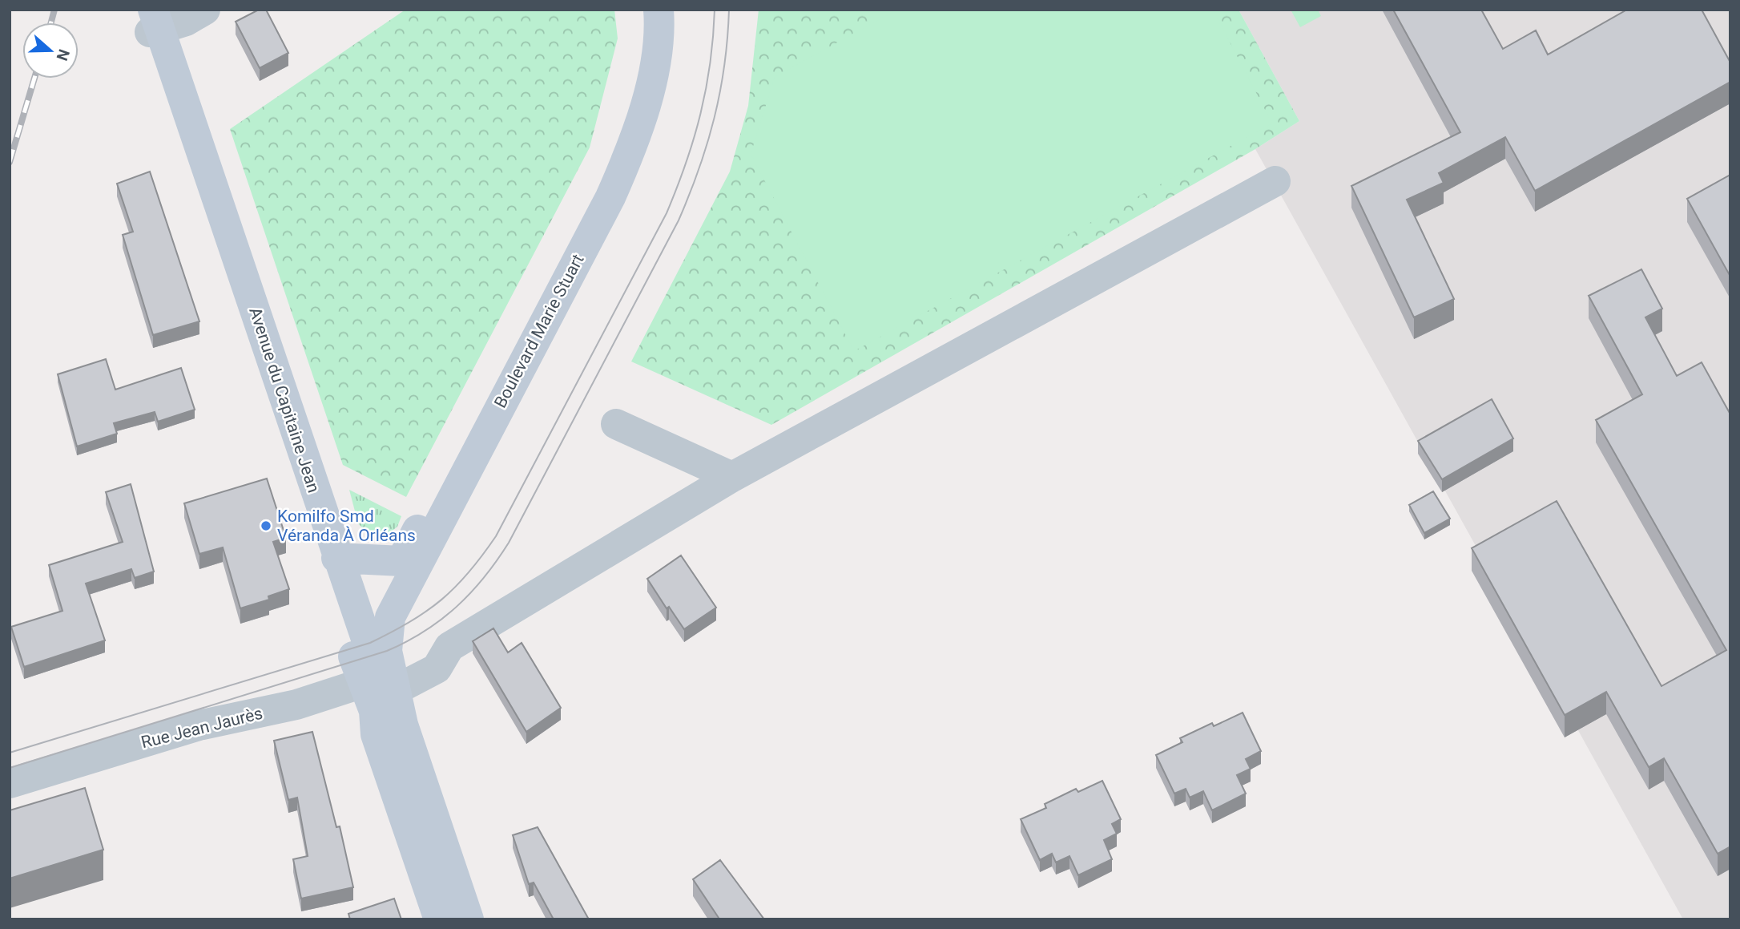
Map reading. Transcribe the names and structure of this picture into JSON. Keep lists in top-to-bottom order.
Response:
{
  "streets": {
    "main road": ["Boulevard Marie Stuart", "Avenue du Capitaine Jean"],
    "street": ["Rue Jean Jaurès"]
  },
  "crossings": [
    ["Boulevard Marie Stuart", "Avenue du Capitaine Jean"],
    ["Boulevard Marie Stuart", "Rue Jean Jaurès"],
    ["Avenue du Capitaine Jean", "Rue Jean Jaurès"]
  ],
  "places": ["Komilfo Smd Véranda À Orléans"],
  "north": "right"
}
